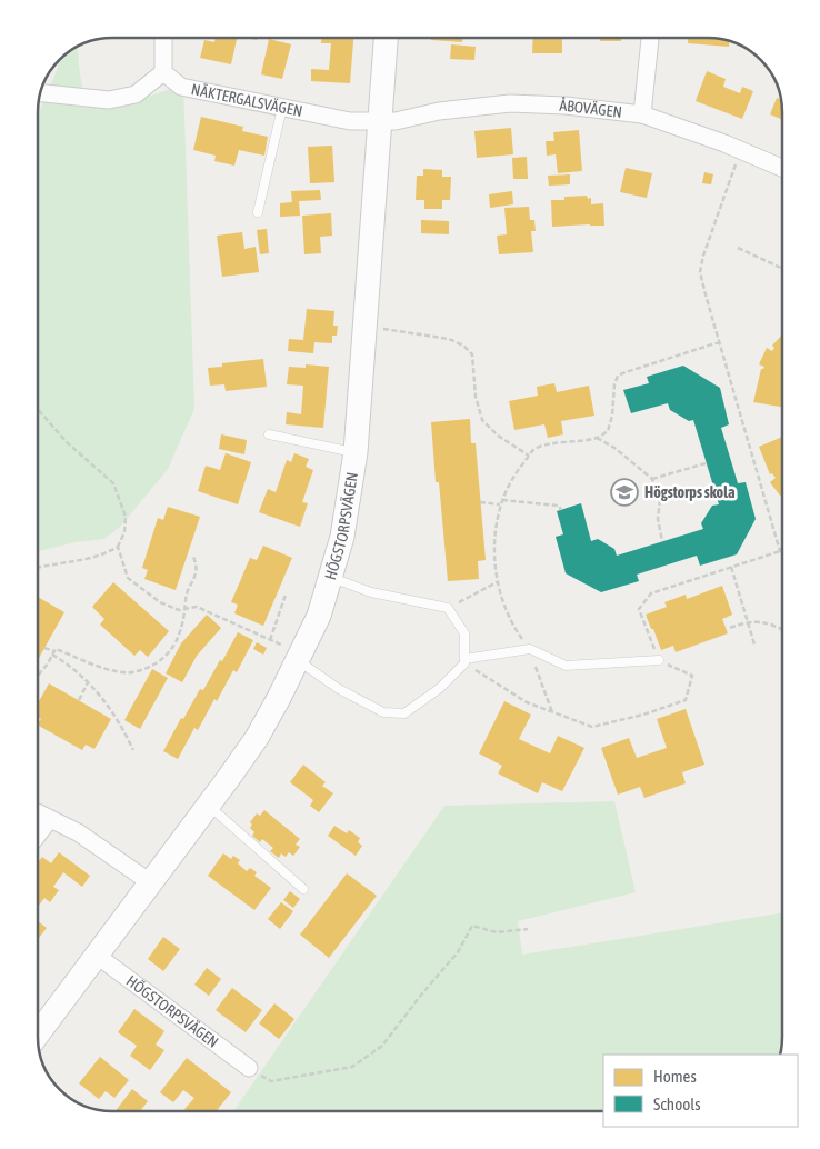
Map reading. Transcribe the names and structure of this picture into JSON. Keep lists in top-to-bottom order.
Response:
{
  "streets": {
    "street": ["NÄKTERGALSVÄGEN", "ÅBOVÄGEN", "HÖGSTORPSVÄGEN"]
  },
  "crossings": [
    ["NÄKTERGALSVÄGEN", "ÅBOVÄGEN"],
    ["NÄKTERGALSVÄGEN", "HÖGSTORPSVÄGEN"],
    ["ÅBOVÄGEN", "HÖGSTORPSVÄGEN"]
  ],
  "places": {
    "school or university": ["Högstorps skola"]
  },
  "legend": ["Homes", "Schools"]
}
